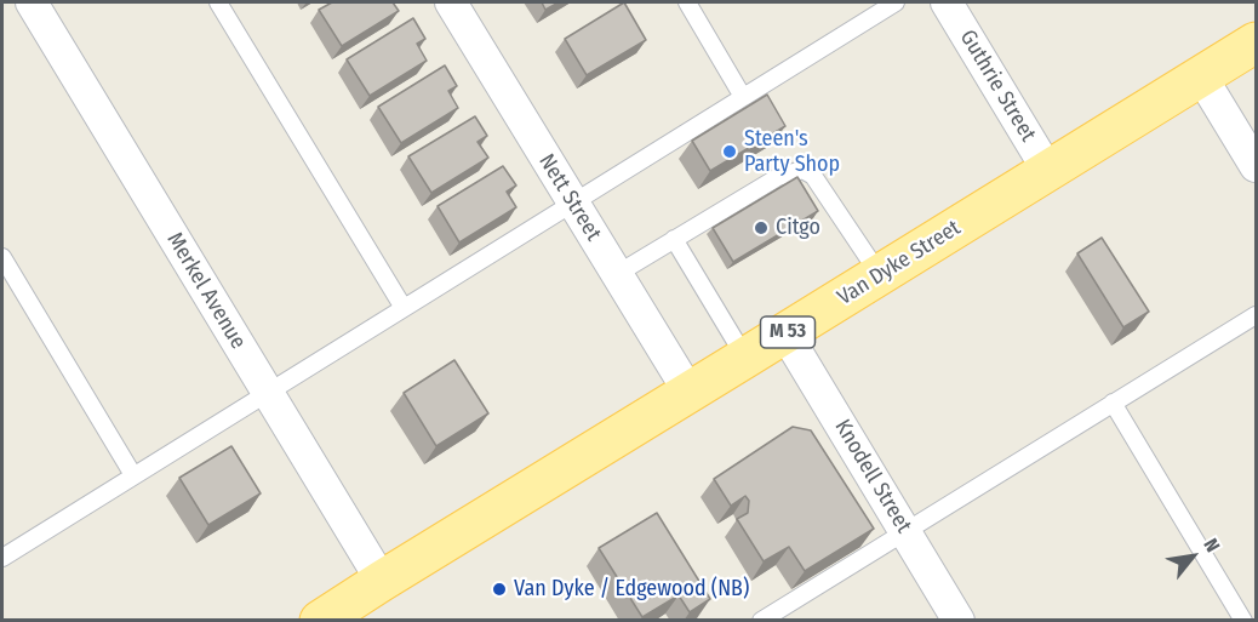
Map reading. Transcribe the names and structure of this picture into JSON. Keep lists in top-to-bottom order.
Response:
{
  "streets": {
    "main road": ["Van Dyke Street", "M 53"],
    "street": [
      "Guthrie Street",
      "Nett Street",
      "Merkel Avenue",
      "Knodell Street"
    ]
  },
  "crossings": [
    ["Guthrie Street", "Van Dyke Street"],
    ["Nett Street", "Van Dyke Street"],
    ["Van Dyke Street", "Merkel Avenue"],
    ["Van Dyke Street", "Knodell Street"]
  ],
  "places": ["Steen's Party Shop", "Citgo", "Van Dyke / Edgewood (NB)"],
  "north": "top right"
}
